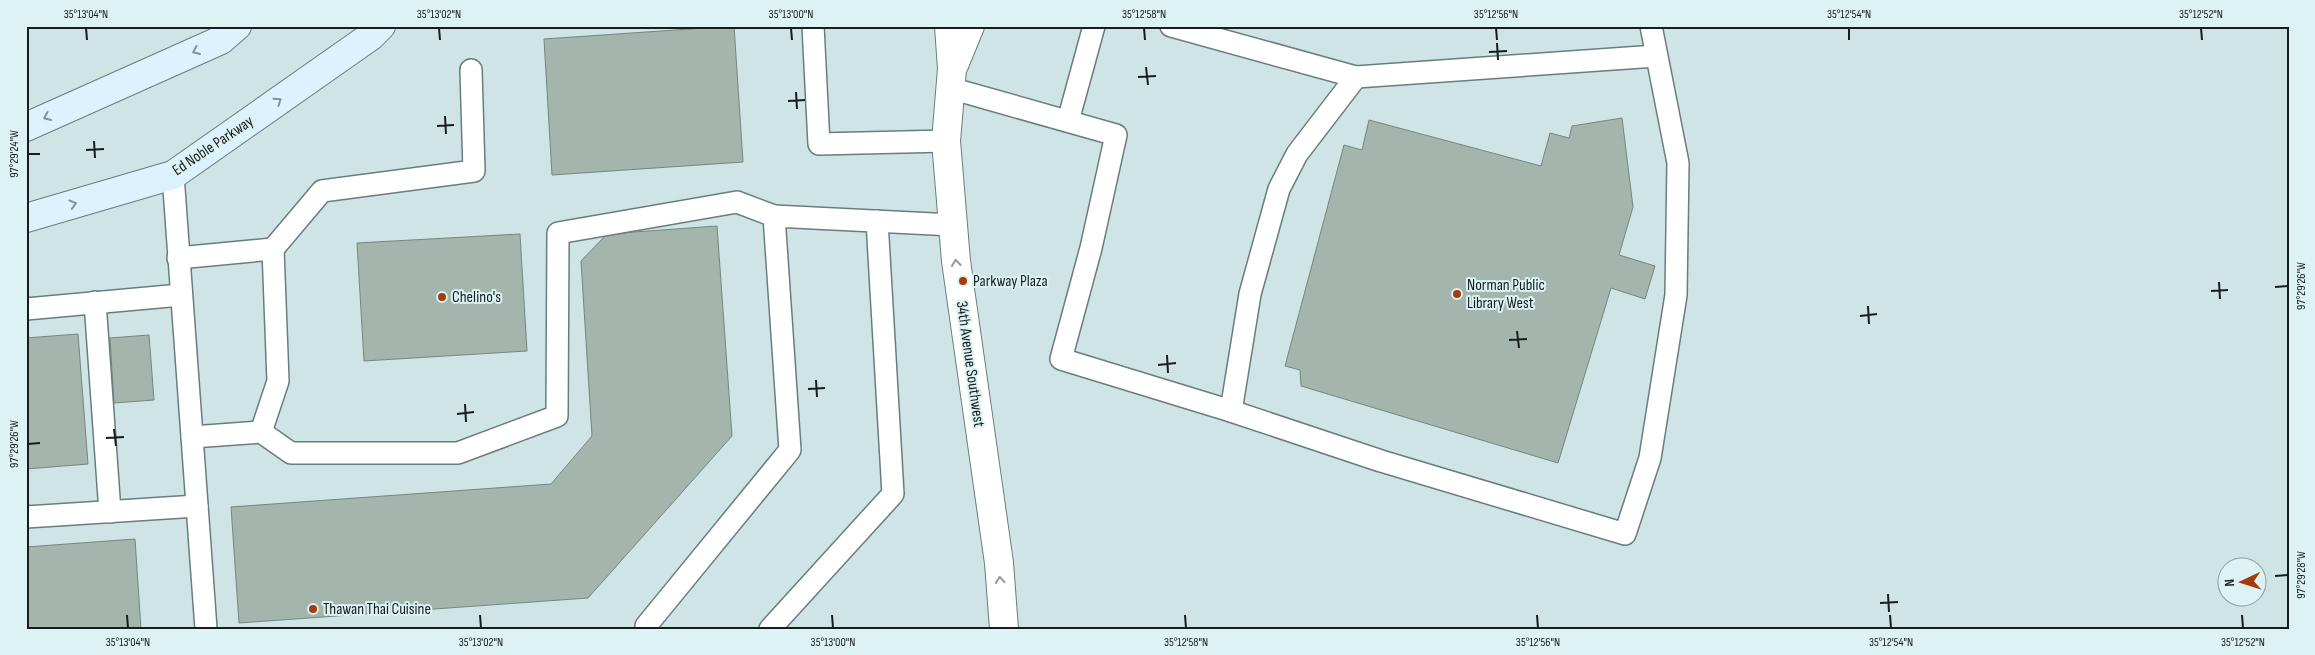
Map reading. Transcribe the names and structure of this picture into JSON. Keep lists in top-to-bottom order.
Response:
{
  "streets": {
    "main road": ["Ed Noble Parkway"],
    "street": ["34th Avenue Southwest"]
  },
  "one_way": ["34th Avenue Southwest"],
  "places": [
    "Parkway Plaza",
    "Norman Public Library West",
    "Chelino's",
    "Thawan Thai Cuisine"
  ],
  "north": "left",
  "coordinates": [
    "35°13'04\"N",
    "35°13'02\"N",
    "35°13'00\"N",
    "35°12'58\"N",
    "35°12'56\"N",
    "35°12'54\"N",
    "35°12'52\"N",
    "97°29'24\"W",
    "97°29'26\"W",
    "97°29'28\"W"
  ]
}
